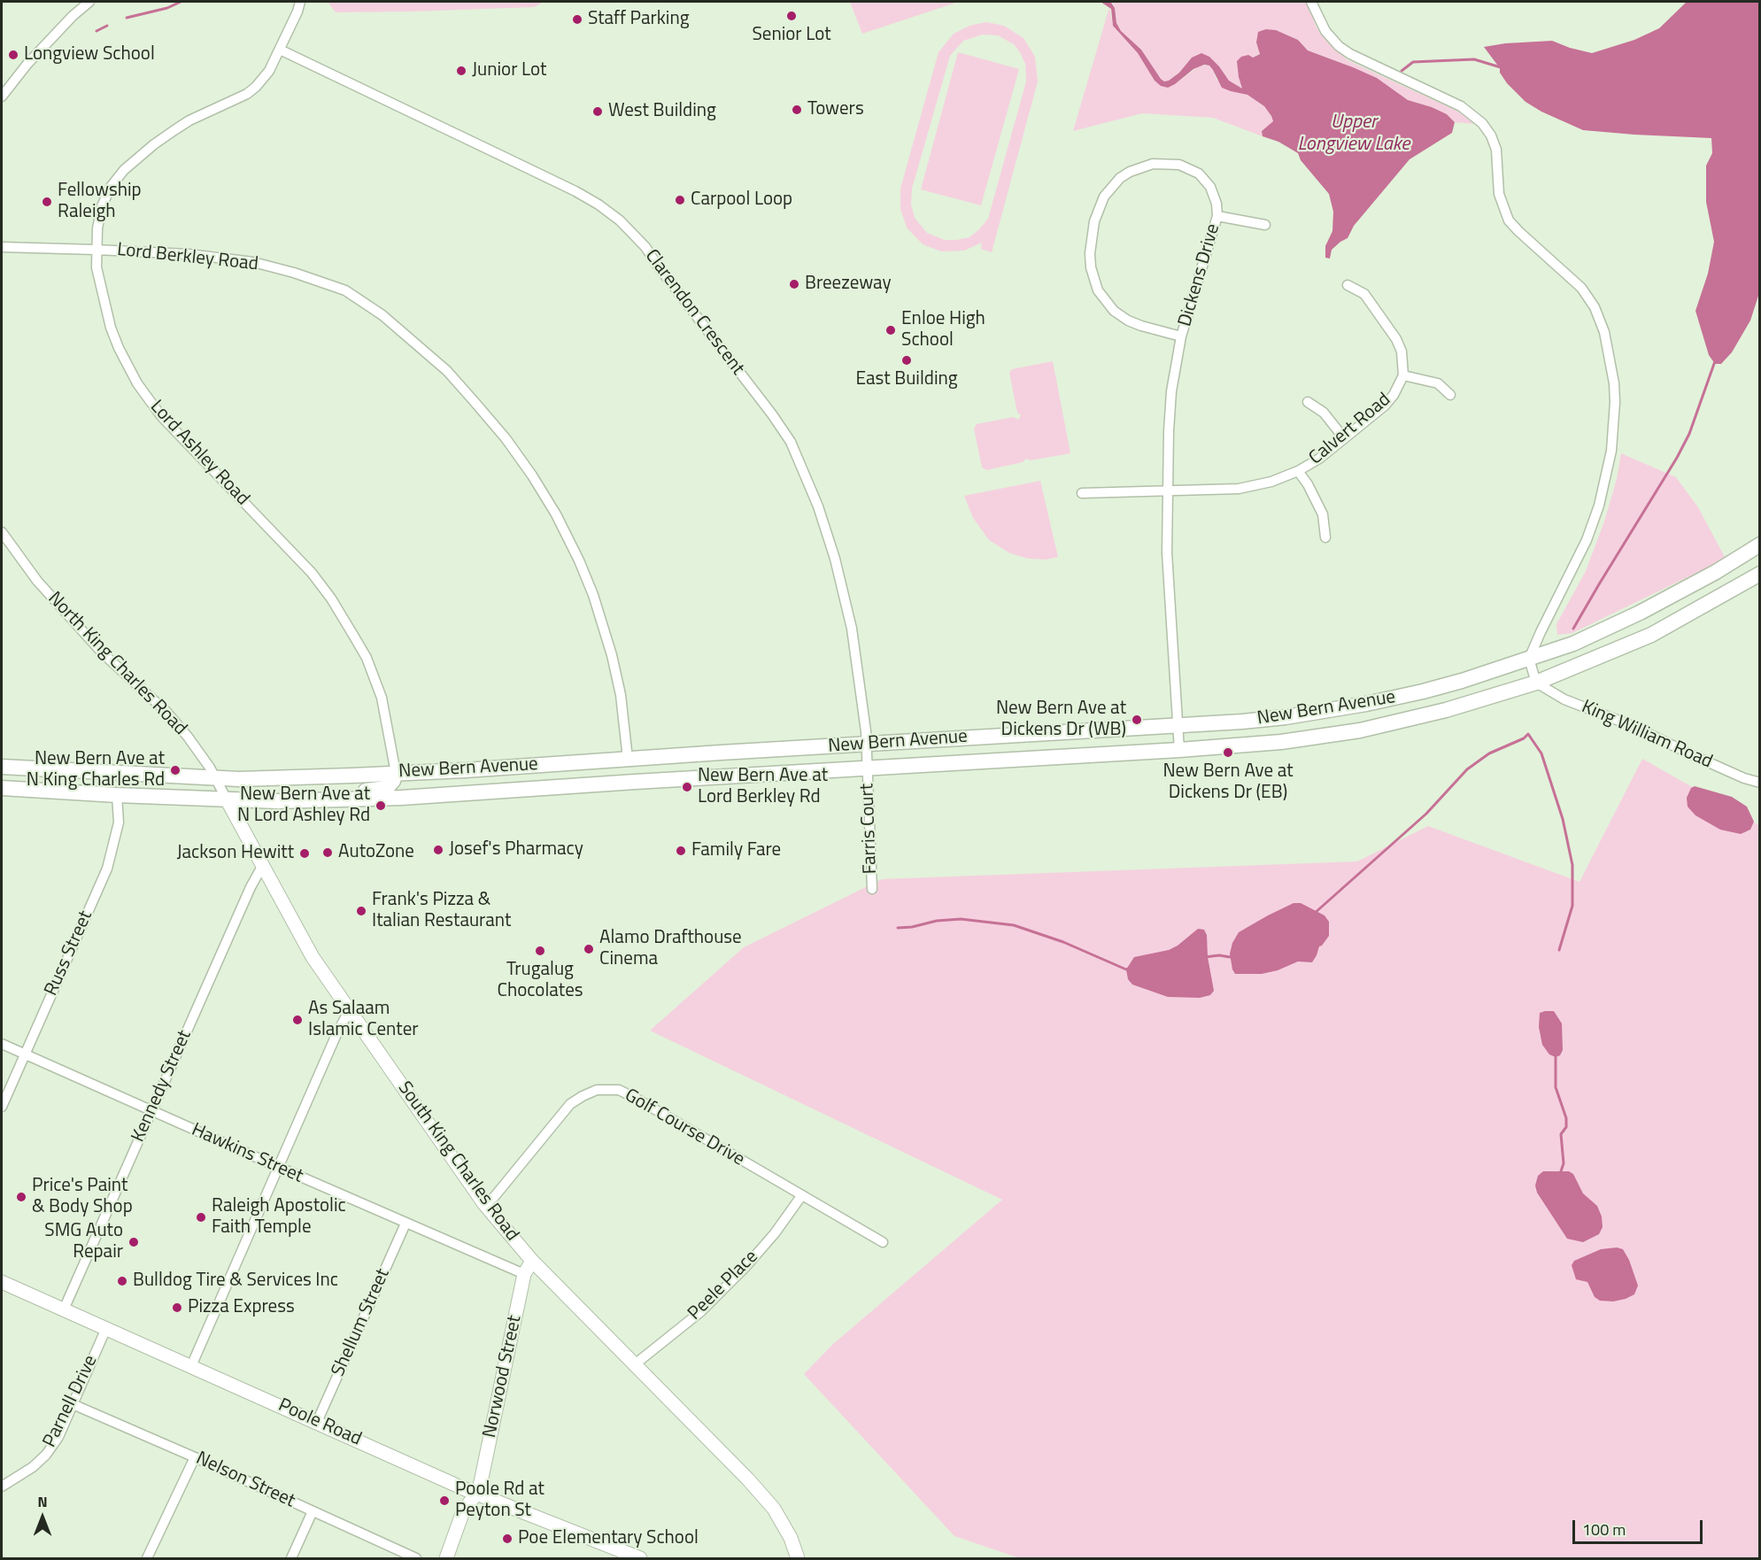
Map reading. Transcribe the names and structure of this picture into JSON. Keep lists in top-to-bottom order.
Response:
{
  "streets": {
    "main road": ["New Bern Avenue"],
    "street": [
      "Lord Berkley Road",
      "Dickens Drive",
      "Clarendon Crescent",
      "Calvert Road",
      "Lord Ashley Road",
      "North King Charles Road",
      "King William Road",
      "Farris Court",
      "Russ Street",
      "Kennedy Street",
      "Golf Course Drive",
      "Hawkins Street",
      "South King Charles Road",
      "Peele Place",
      "Shellum Street",
      "Norwood Street",
      "Parnell Drive",
      "Poole Road",
      "Nelson Street"
    ]
  },
  "crossings": [
    ["Lord Berkley Road", "Lord Ashley Road"],
    ["Lord Berkley Road", "New Bern Avenue"],
    ["Dickens Drive", "Calvert Road"],
    ["Dickens Drive", "New Bern Avenue"],
    ["Clarendon Crescent", "Lord Ashley Road"],
    ["Clarendon Crescent", "New Bern Avenue"],
    ["Clarendon Crescent", "Farris Court"],
    ["Lord Ashley Road", "New Bern Avenue"],
    ["North King Charles Road", "New Bern Avenue"],
    ["North King Charles Road", "South King Charles Road"],
    ["New Bern Avenue", "King William Road"],
    ["New Bern Avenue", "Farris Court"],
    ["New Bern Avenue", "Russ Street"],
    ["New Bern Avenue", "South King Charles Road"],
    ["Russ Street", "Hawkins Street"],
    ["Kennedy Street", "Hawkins Street"],
    ["Kennedy Street", "South King Charles Road"],
    ["Kennedy Street", "Poole Road"],
    ["Golf Course Drive", "South King Charles Road"],
    ["Golf Course Drive", "Peele Place"],
    ["Hawkins Street", "Shellum Street"],
    ["Hawkins Street", "Norwood Street"],
    ["South King Charles Road", "Peele Place"],
    ["South King Charles Road", "Norwood Street"],
    ["Shellum Street", "Poole Road"],
    ["Norwood Street", "Poole Road"],
    ["Parnell Drive", "Poole Road"],
    ["Parnell Drive", "Nelson Street"]
  ],
  "water": ["Upper Longview Lake"],
  "places": [
    "Senior Lot",
    "Staff Parking",
    "Longview School",
    "Junior Lot",
    "Towers",
    "West Building",
    "Carpool Loop",
    "Fellowship Raleigh",
    "Breezeway",
    "Enloe High School",
    "East Building",
    "New Bern Ave at Dickens Dr (WB)",
    "New Bern Ave at Dickens Dr (EB)",
    "New Bern Ave at N King Charles Rd",
    "New Bern Ave at Lord Berkley Rd",
    "New Bern Ave at N Lord Ashley Rd",
    "Josef's Pharmacy",
    "Family Fare",
    "AutoZone",
    "Jackson Hewitt",
    "Frank's Pizza & Italian Restaurant",
    "Alamo Drafthouse Cinema",
    "Trugalug Chocolates",
    "As Salaam Islamic Center",
    "Price's Paint & Body Shop",
    "Raleigh Apostolic Faith Temple",
    "SMG Auto Repair",
    "Bulldog Tire & Services Inc",
    "Pizza Express",
    "Poole Rd at Peyton St",
    "Poe Elementary School"
  ],
  "scale_bar": "100 m",
  "north": "top"
}
